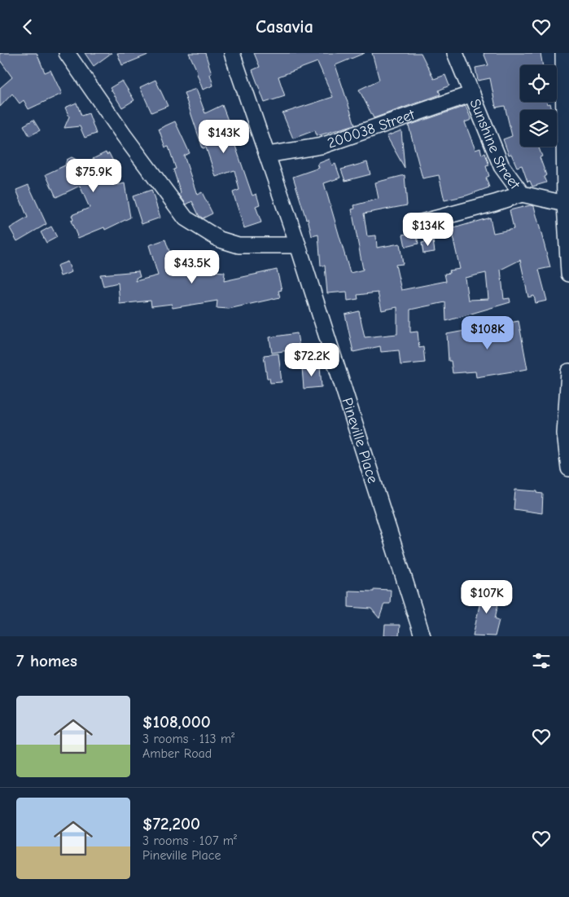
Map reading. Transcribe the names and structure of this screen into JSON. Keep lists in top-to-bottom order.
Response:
{
  "streets": {
    "street": ["200038 Street", "Sunshine Street", "Pineville Place"]
  },
  "crossings": [
    ["200038 Street", "Sunshine Street"],
    ["200038 Street", "Pineville Place"]
  ],
  "page": {
    "header": "Casavia",
    "price": [
      "$143K",
      "$75.9K",
      "$134K",
      "$43.5K",
      "$108K",
      "$72.2K",
      "$107K"
    ],
    "heading": "7 homes",
    "list": [
      {
        "name": "$108,000",
        "note": "3 rooms · 113 m² · Amber Road"
      },
      {
        "name": "$72,200",
        "note": "3 rooms · 107 m² · Pineville Place"
      }
    ]
  }
}
